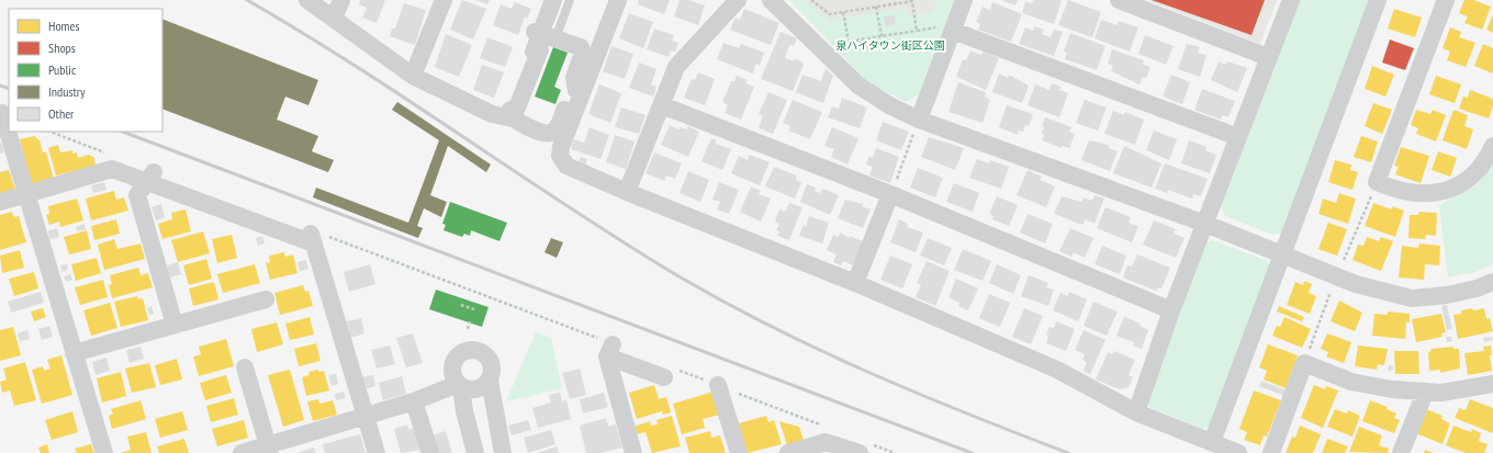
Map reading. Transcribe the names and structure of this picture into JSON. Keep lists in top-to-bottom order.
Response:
{
  "parks": ["泉ハイタウン街区公園"],
  "legend": [
    "Homes",
    "Shops",
    "Public",
    "Industry",
    "Other"
  ]
}
